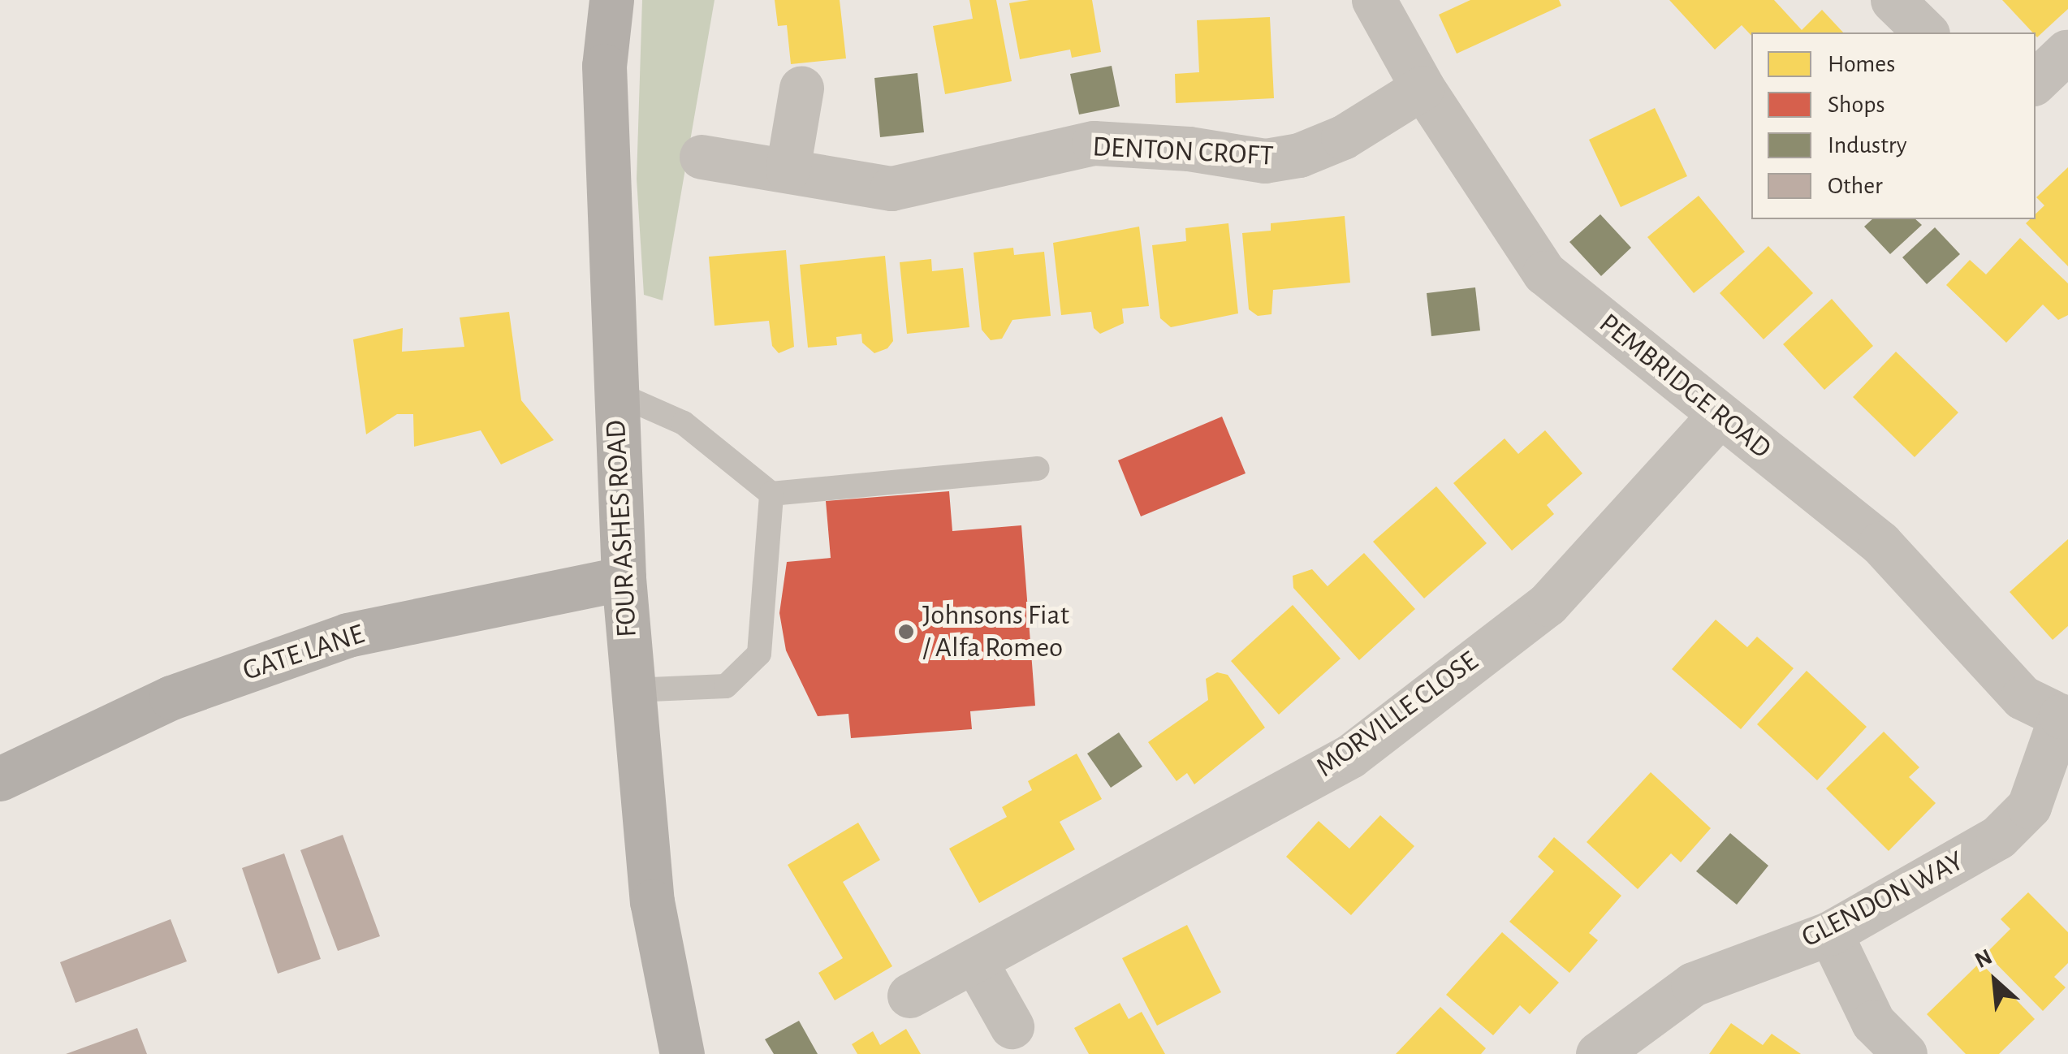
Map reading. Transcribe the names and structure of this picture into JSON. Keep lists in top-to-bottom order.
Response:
{
  "streets": {
    "street": [
      "DENTON CROFT",
      "PEMBRIDGE ROAD",
      "FOUR ASHES ROAD",
      "GATE LANE",
      "MORVILLE CLOSE",
      "GLENDON WAY"
    ]
  },
  "crossings": [
    ["DENTON CROFT", "PEMBRIDGE ROAD"],
    ["PEMBRIDGE ROAD", "MORVILLE CLOSE"],
    ["PEMBRIDGE ROAD", "GLENDON WAY"],
    ["FOUR ASHES ROAD", "GATE LANE"]
  ],
  "places": ["Johnsons Fiat / Alfa Romeo"],
  "legend": [
    "Homes",
    "Shops",
    "Industry",
    "Other"
  ],
  "north": "top left"
}
